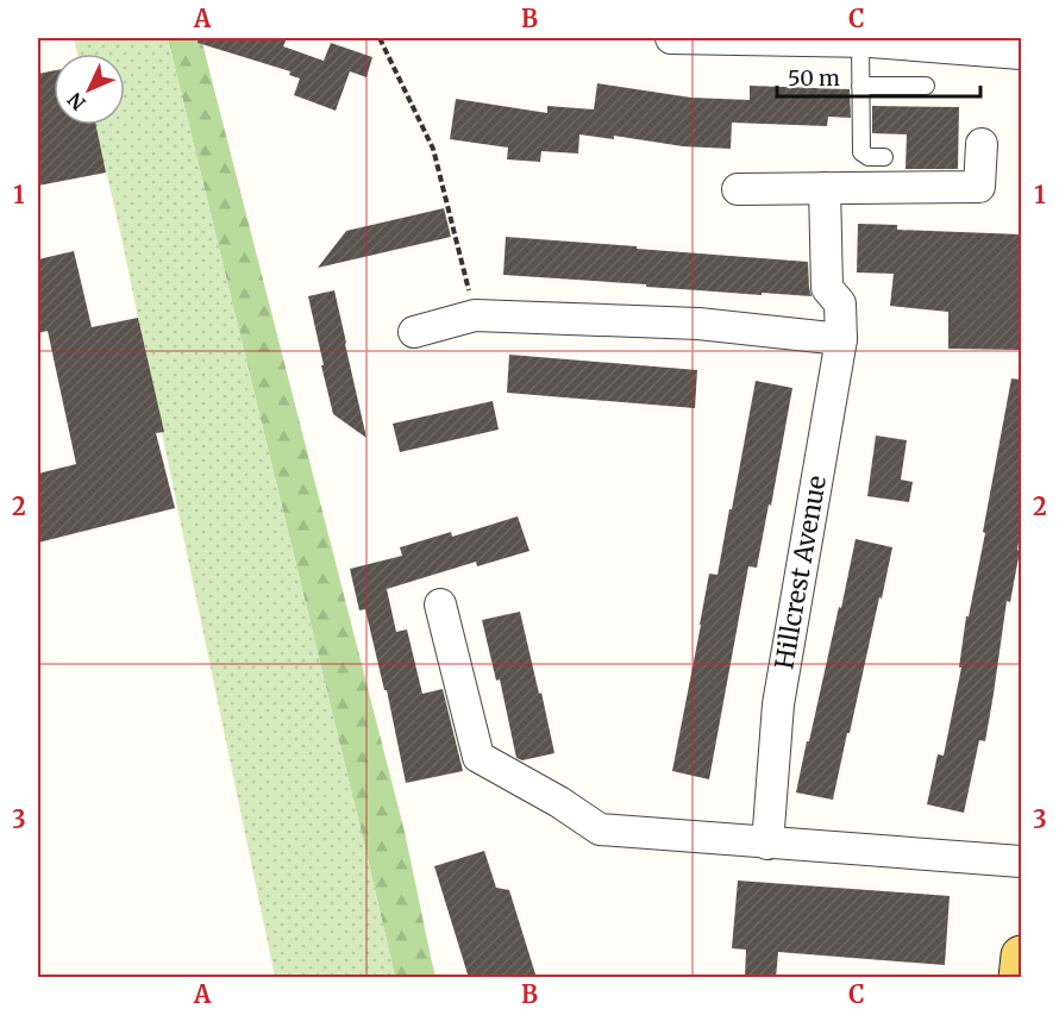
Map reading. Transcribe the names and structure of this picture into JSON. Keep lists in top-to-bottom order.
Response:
{
  "streets": {
    "street": ["Hillcrest Avenue"]
  },
  "scale_bar": "50 m",
  "north": "bottom left",
  "grid": {
    "columns": ["A", "B", "C"],
    "rows": ["1", "2", "3"]
  }
}
